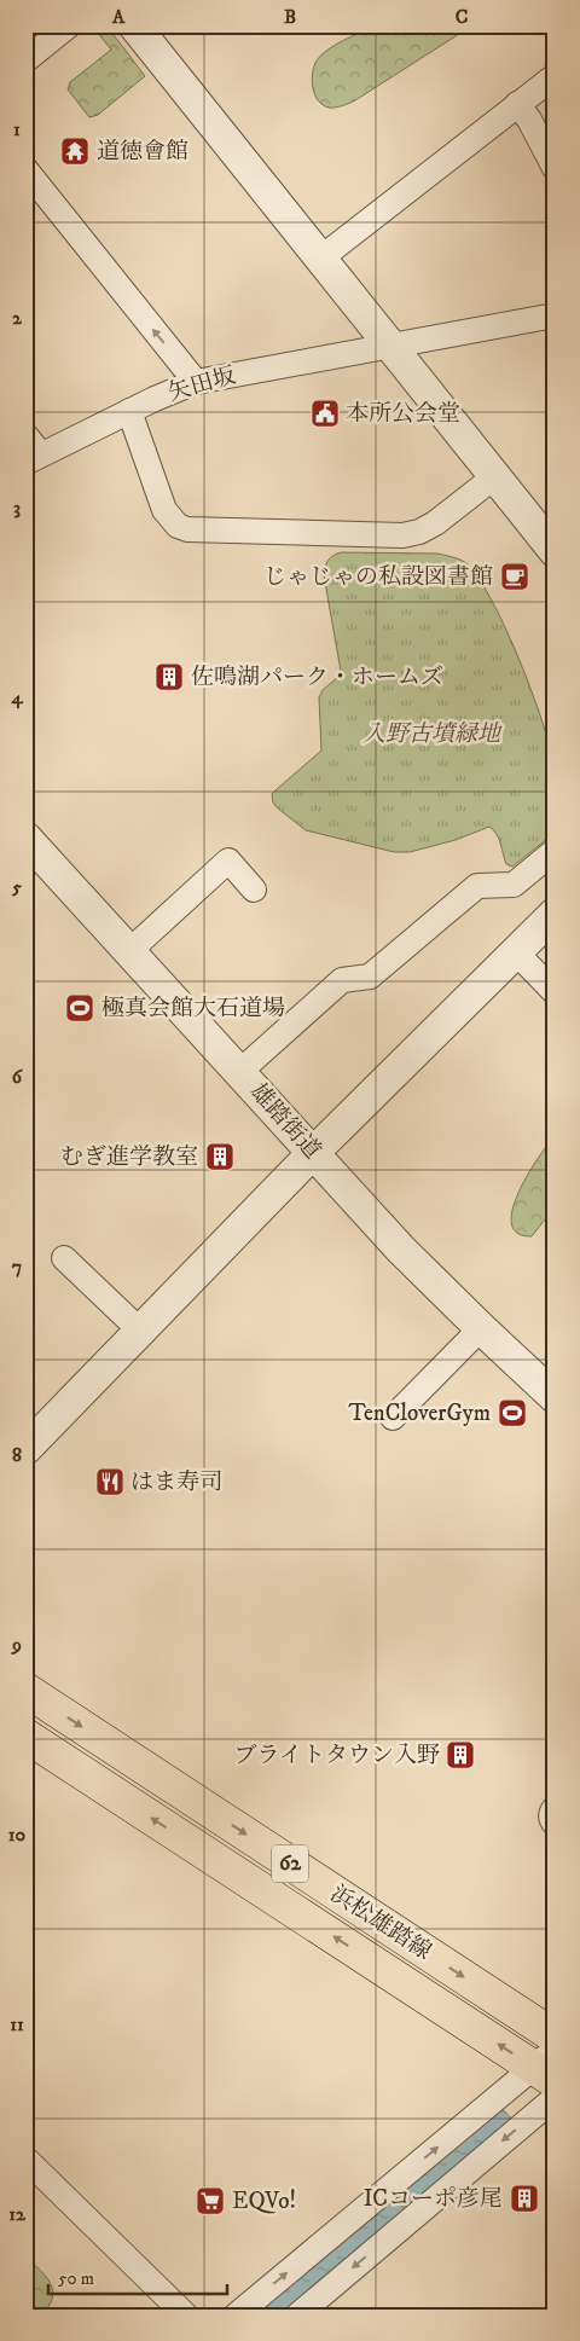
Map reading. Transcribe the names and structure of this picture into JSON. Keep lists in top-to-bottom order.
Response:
{
  "streets": {
    "main road": ["62", "浜松雄踏線"],
    "street": ["矢田坂", "雄踏街道"]
  },
  "parks": ["入野古墳緑地"],
  "places": {
    "temple": ["道徳會館"],
    "public building": ["本所公会堂"],
    "cafe": ["じゃじゃの私設図書館"],
    "building": [
      "佐鳴湖パーク・ホームズ",
      "むぎ進学教室",
      "ブライトタウン入野",
      "ICコーポ彦尾"
    ],
    "sports": ["極真会館大石道場", "TenCloverGym"],
    "restaurant": ["はま寿司"],
    "supermarket": ["EQVo!"]
  },
  "scale_bar": "50 m",
  "grid": {
    "columns": ["A", "B", "C"],
    "rows": [
      "1",
      "2",
      "3",
      "4",
      "5",
      "6",
      "7",
      "8",
      "9",
      "10",
      "11",
      "12"
    ]
  }
}
